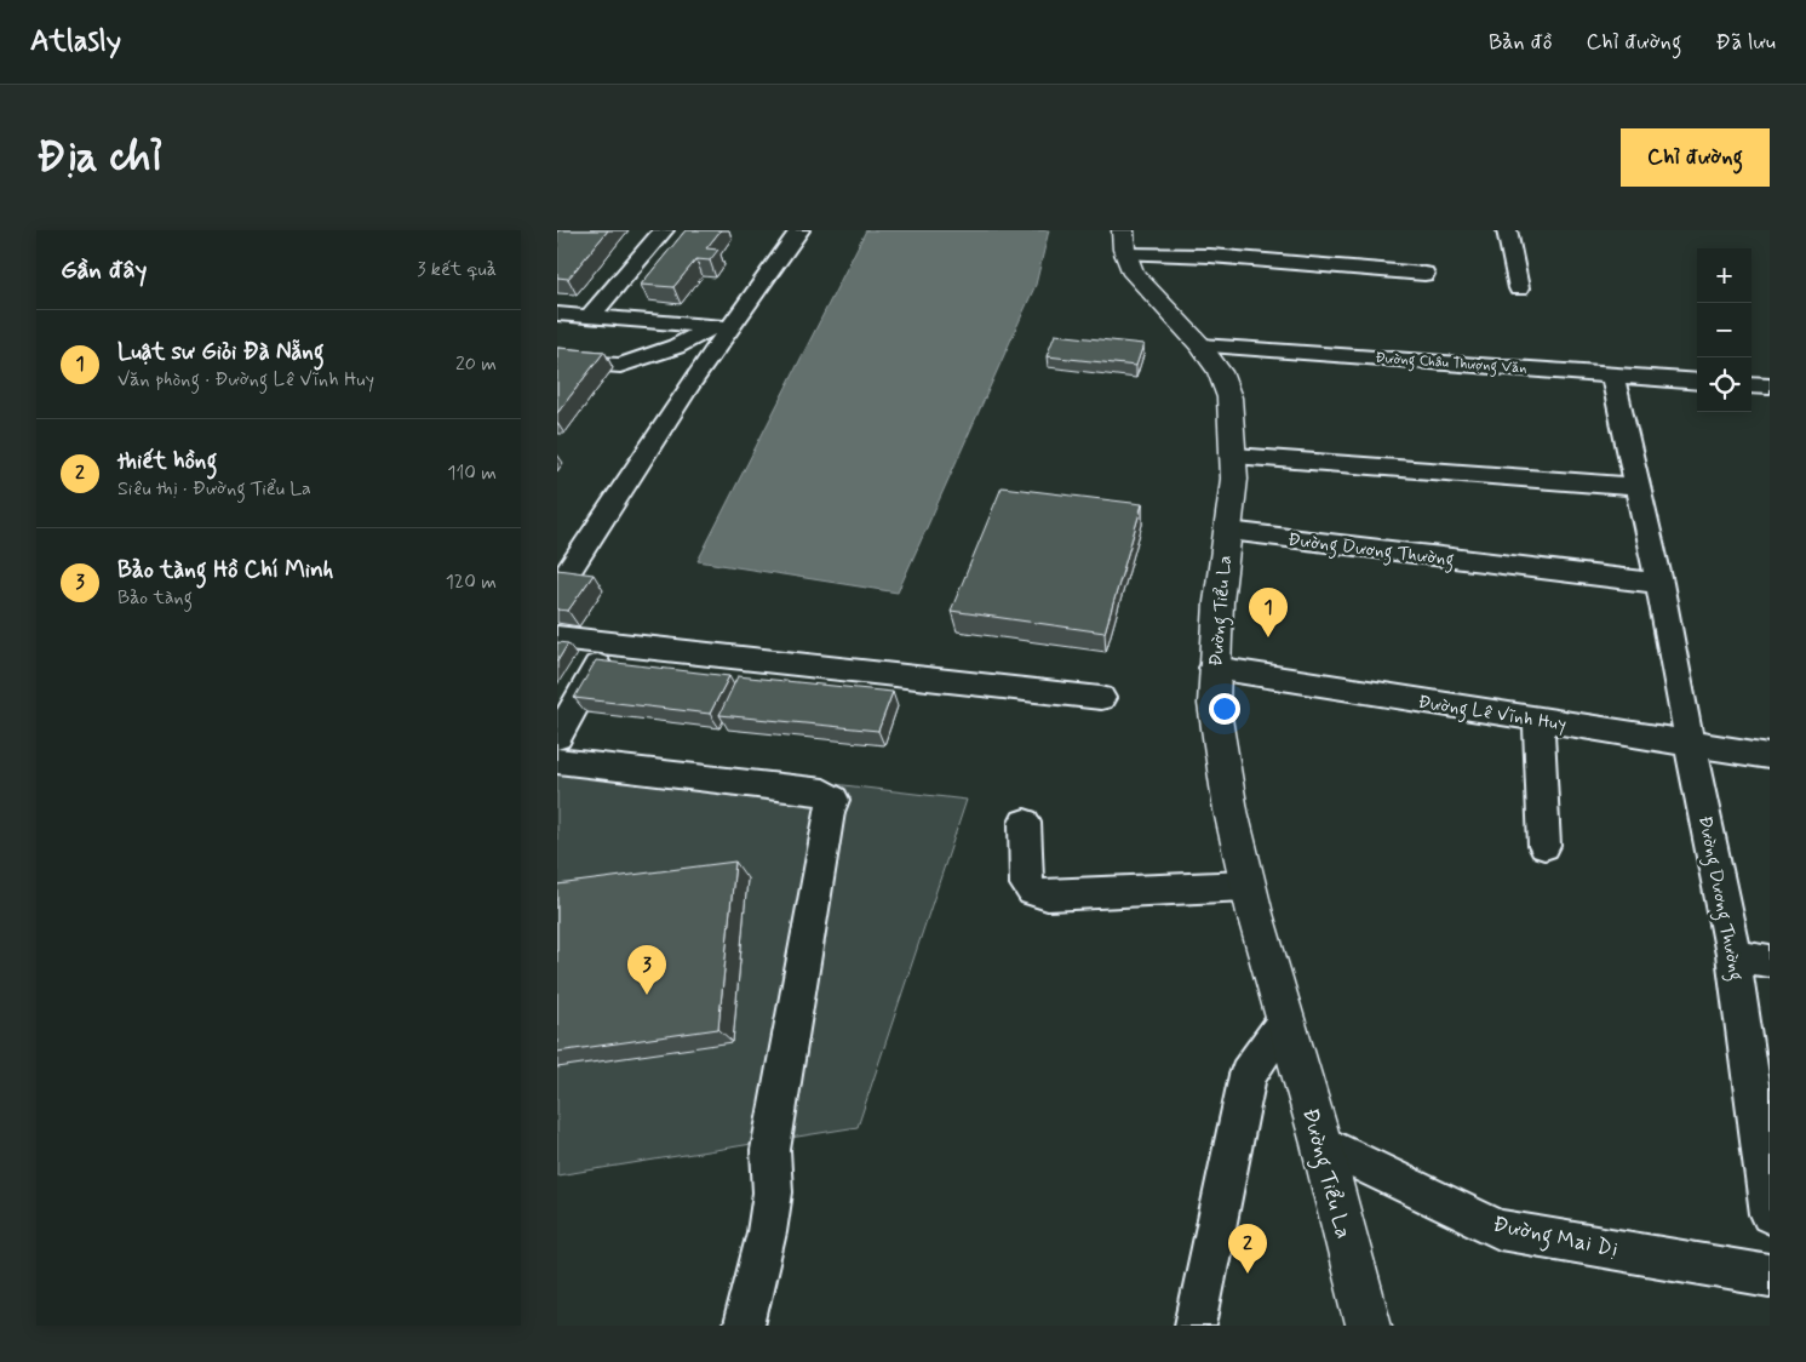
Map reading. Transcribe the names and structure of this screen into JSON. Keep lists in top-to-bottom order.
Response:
{
  "streets": {
    "main road": ["Đường Tiểu La"],
    "street": [
      "Đường Châu Thượng Văn",
      "Đường Dương Thường",
      "Đường Lê Vĩnh Huy",
      "Đường Mai Dị"
    ]
  },
  "crossings": [
    ["Đường Châu Thượng Văn", "Đường Dương Thường"],
    ["Đường Châu Thượng Văn", "Đường Tiểu La"],
    ["Đường Dương Thường", "Đường Tiểu La"],
    ["Đường Dương Thường", "Đường Lê Vĩnh Huy"],
    ["Đường Tiểu La", "Đường Lê Vĩnh Huy"],
    ["Đường Tiểu La", "Đường Mai Dị"]
  ],
  "page": {
    "header": "Atlasly",
    "nav": ["Bản đồ", "Chỉ đường", "Đã lưu"],
    "buttons": "Chỉ đường",
    "title": "Địa chỉ",
    "heading": ["Gần đây", "3 kết quả"],
    "map_buttons": ["+", "−"],
    "list": [
      {
        "mark": "1",
        "name": "Luật sư Giỏi Đà Nẵng",
        "note": "Văn phòng · Đường Lê Vĩnh Huy",
        "value": "20 m"
      },
      {
        "mark": "2",
        "name": "thiết hồng",
        "note": "Siêu thị · Đường Tiểu La",
        "value": "110 m"
      },
      {
        "mark": "3",
        "name": "Bảo tàng Hồ Chí Minh",
        "note": "Bảo tàng",
        "value": "120 m"
      }
    ],
    "pins": ["1", "3", "2"]
  }
}
